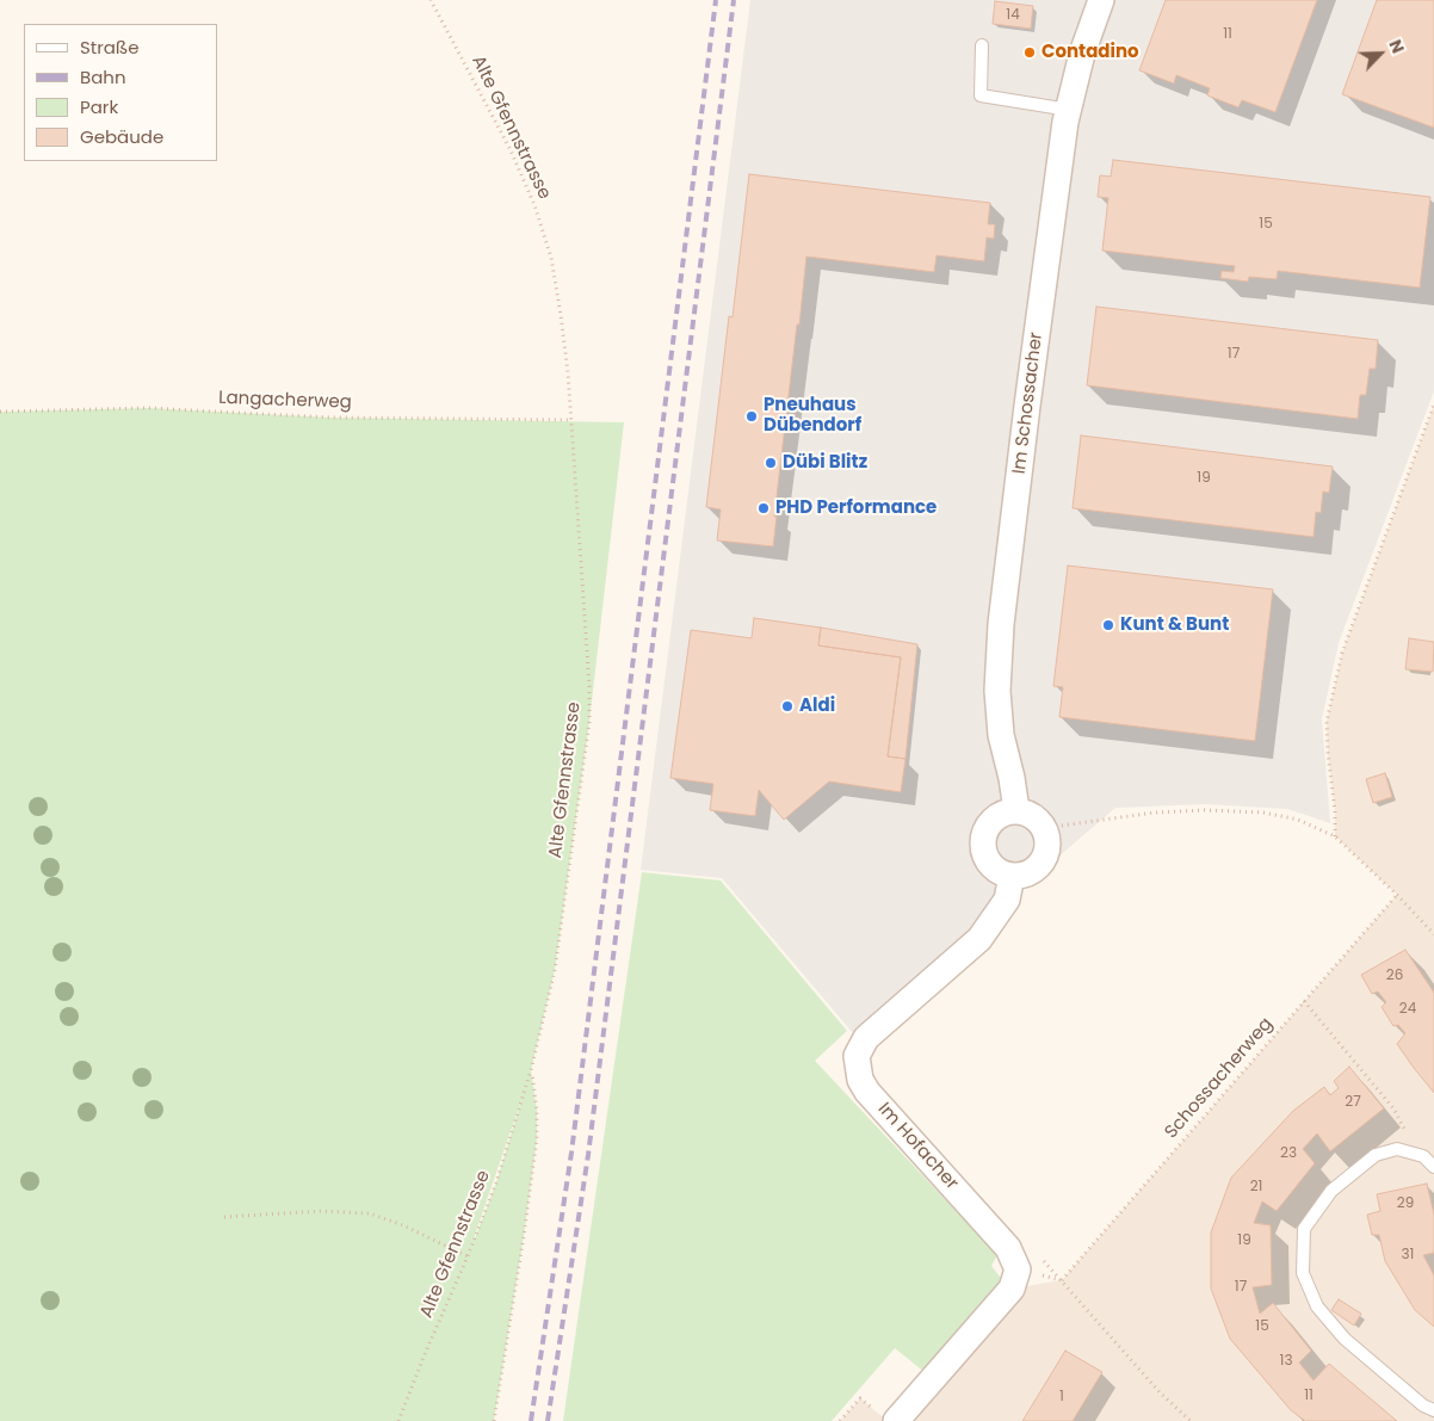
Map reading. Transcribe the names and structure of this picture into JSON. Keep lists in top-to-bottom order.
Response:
{
  "streets": {
    "street": ["Im Schossacher", "Im Hofacher"],
    "path": ["Alte Gfennstrasse", "Langacherweg", "Schossacherweg"]
  },
  "crossings": [
    ["Alte Gfennstrasse", "Langacherweg"],
    ["Im Schossacher", "Im Hofacher"]
  ],
  "places": [
    "Contadino",
    "Pneuhaus Dübendorf",
    "Dübi Blitz",
    "PHD Performance",
    "Kunt & Bunt",
    "Aldi"
  ],
  "house_numbers": [
    "14",
    "11",
    "15",
    "17",
    "19",
    "26",
    "24",
    "27",
    "23",
    "21",
    "29",
    "19",
    "31",
    "17",
    "15",
    "13",
    "11",
    "1"
  ],
  "legend": [
    "Straße",
    "Bahn",
    "Park",
    "Gebäude"
  ],
  "north": "top right"
}
